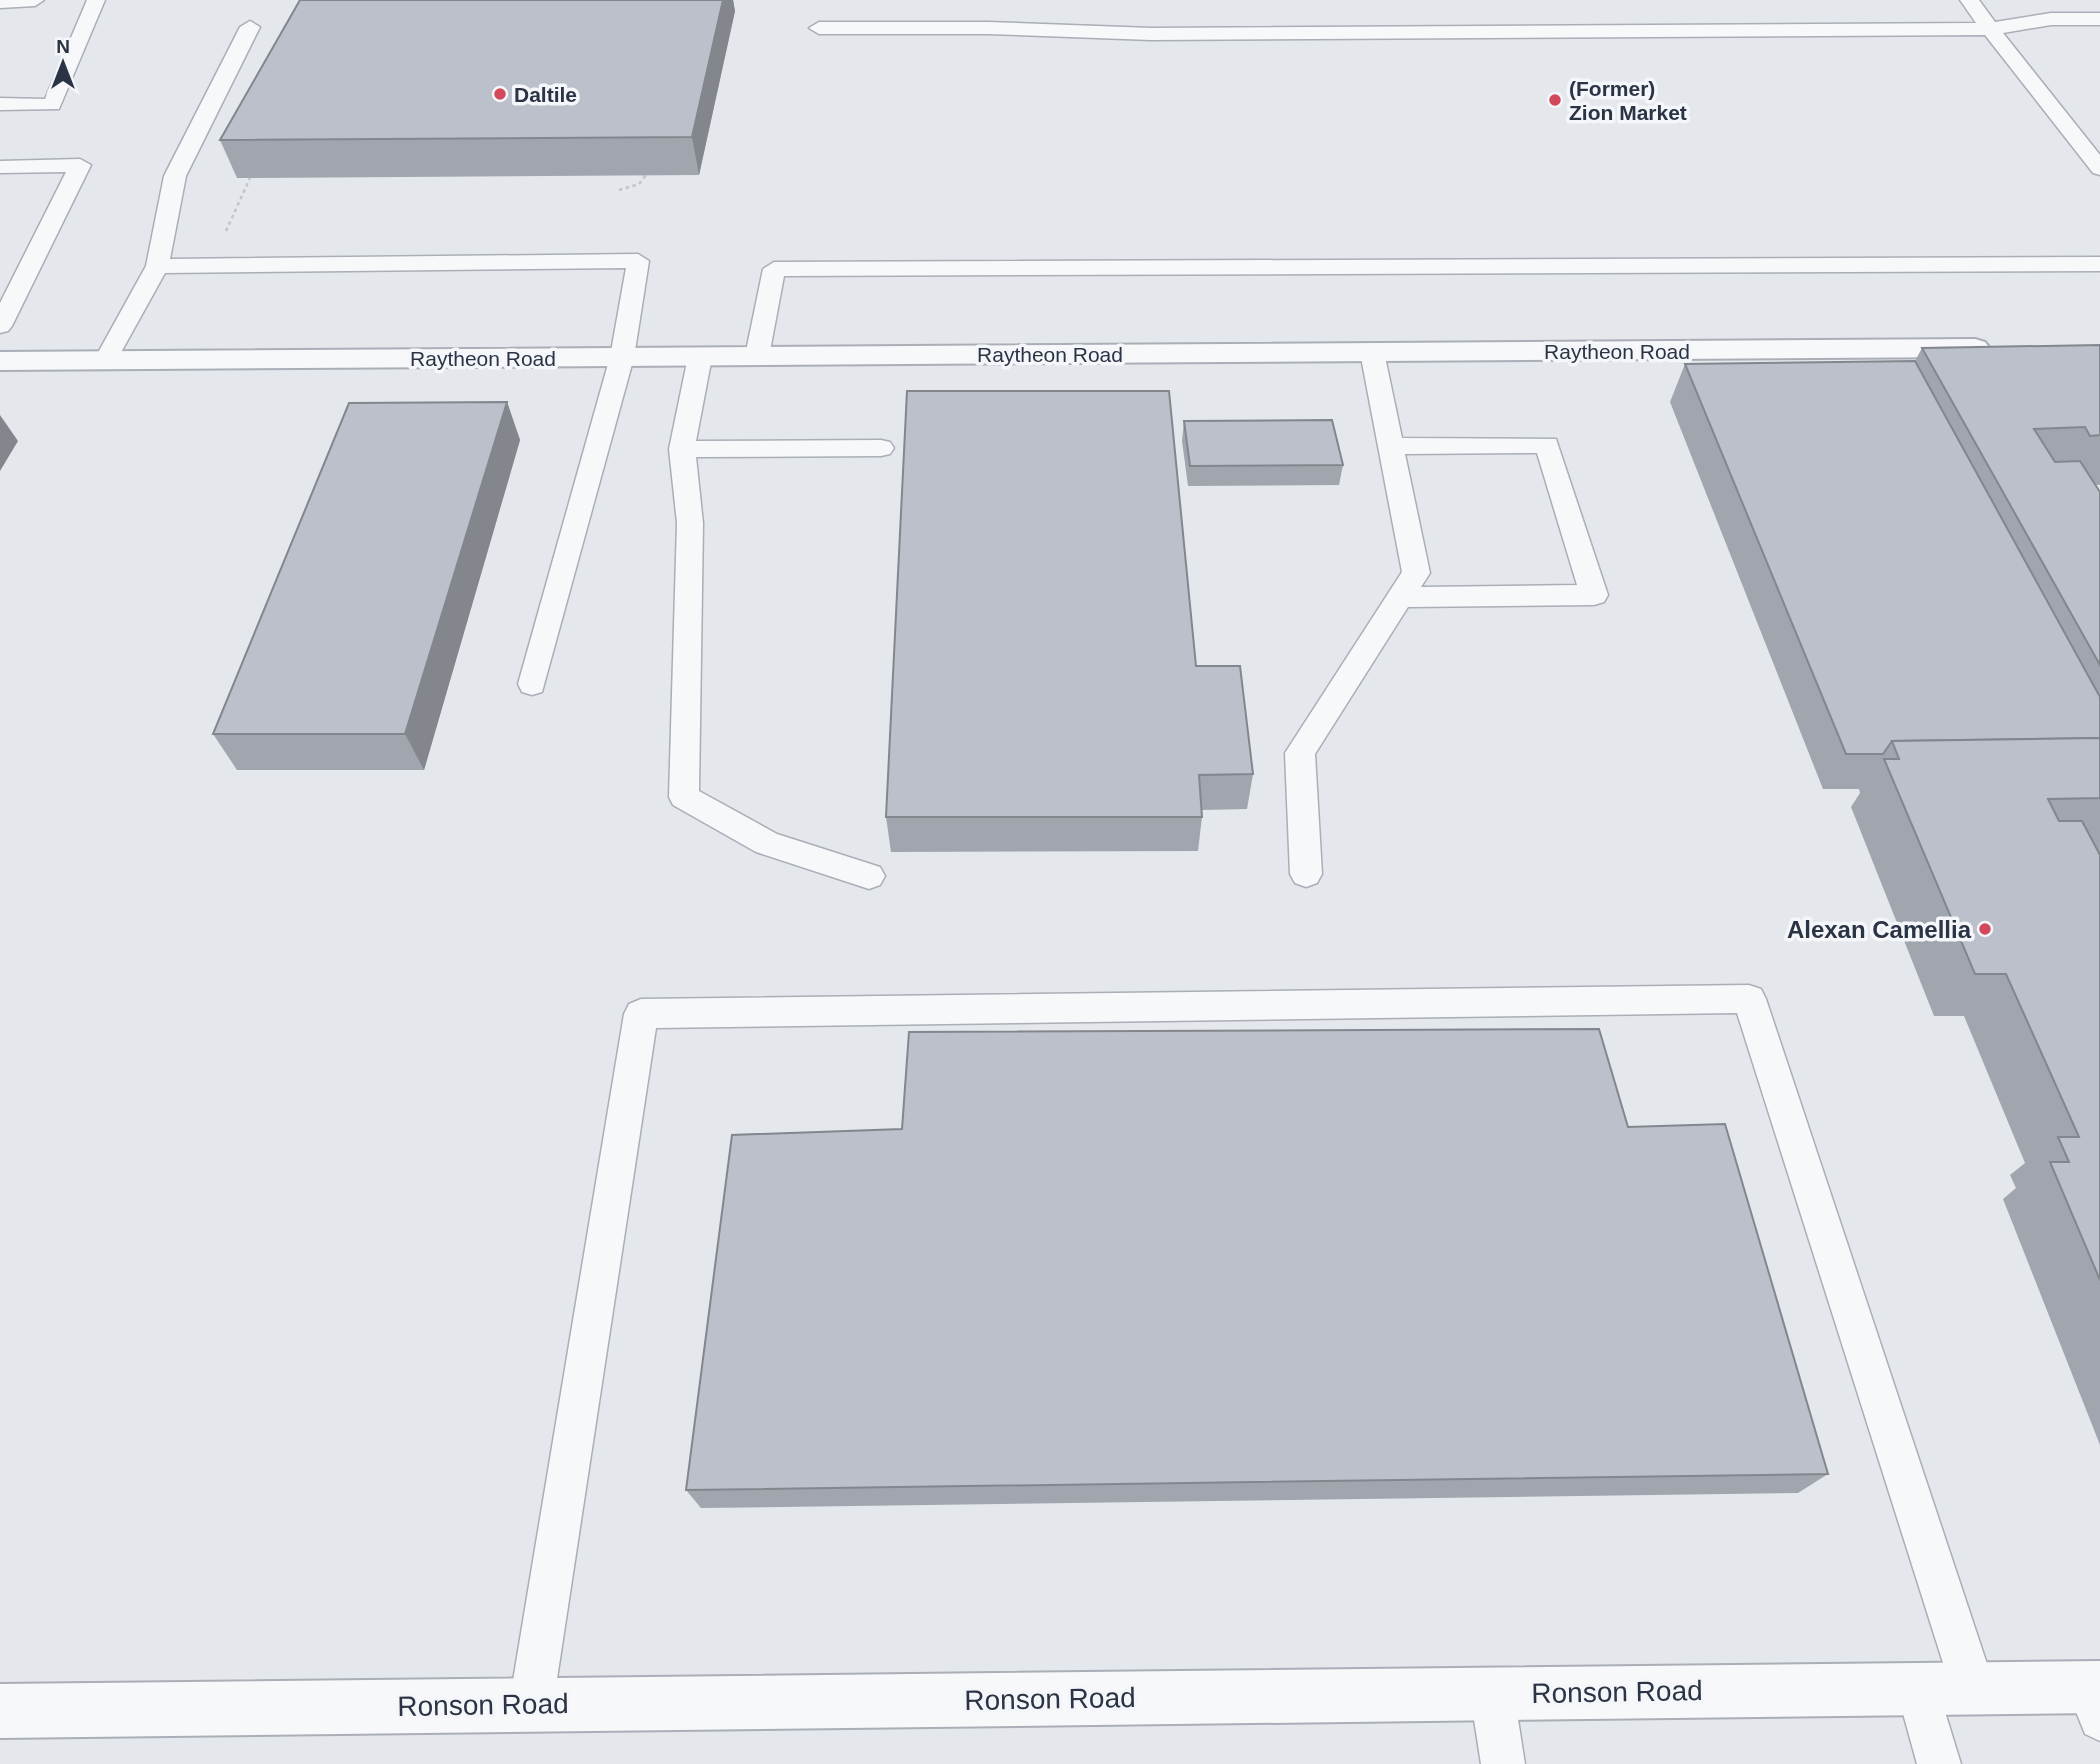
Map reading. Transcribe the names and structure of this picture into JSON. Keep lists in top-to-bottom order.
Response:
{
  "streets": {
    "street": ["Raytheon Road", "Ronson Road"]
  },
  "places": ["Daltile", "(Former) Zion Market", "Alexan Camellia"],
  "north": "top"
}
